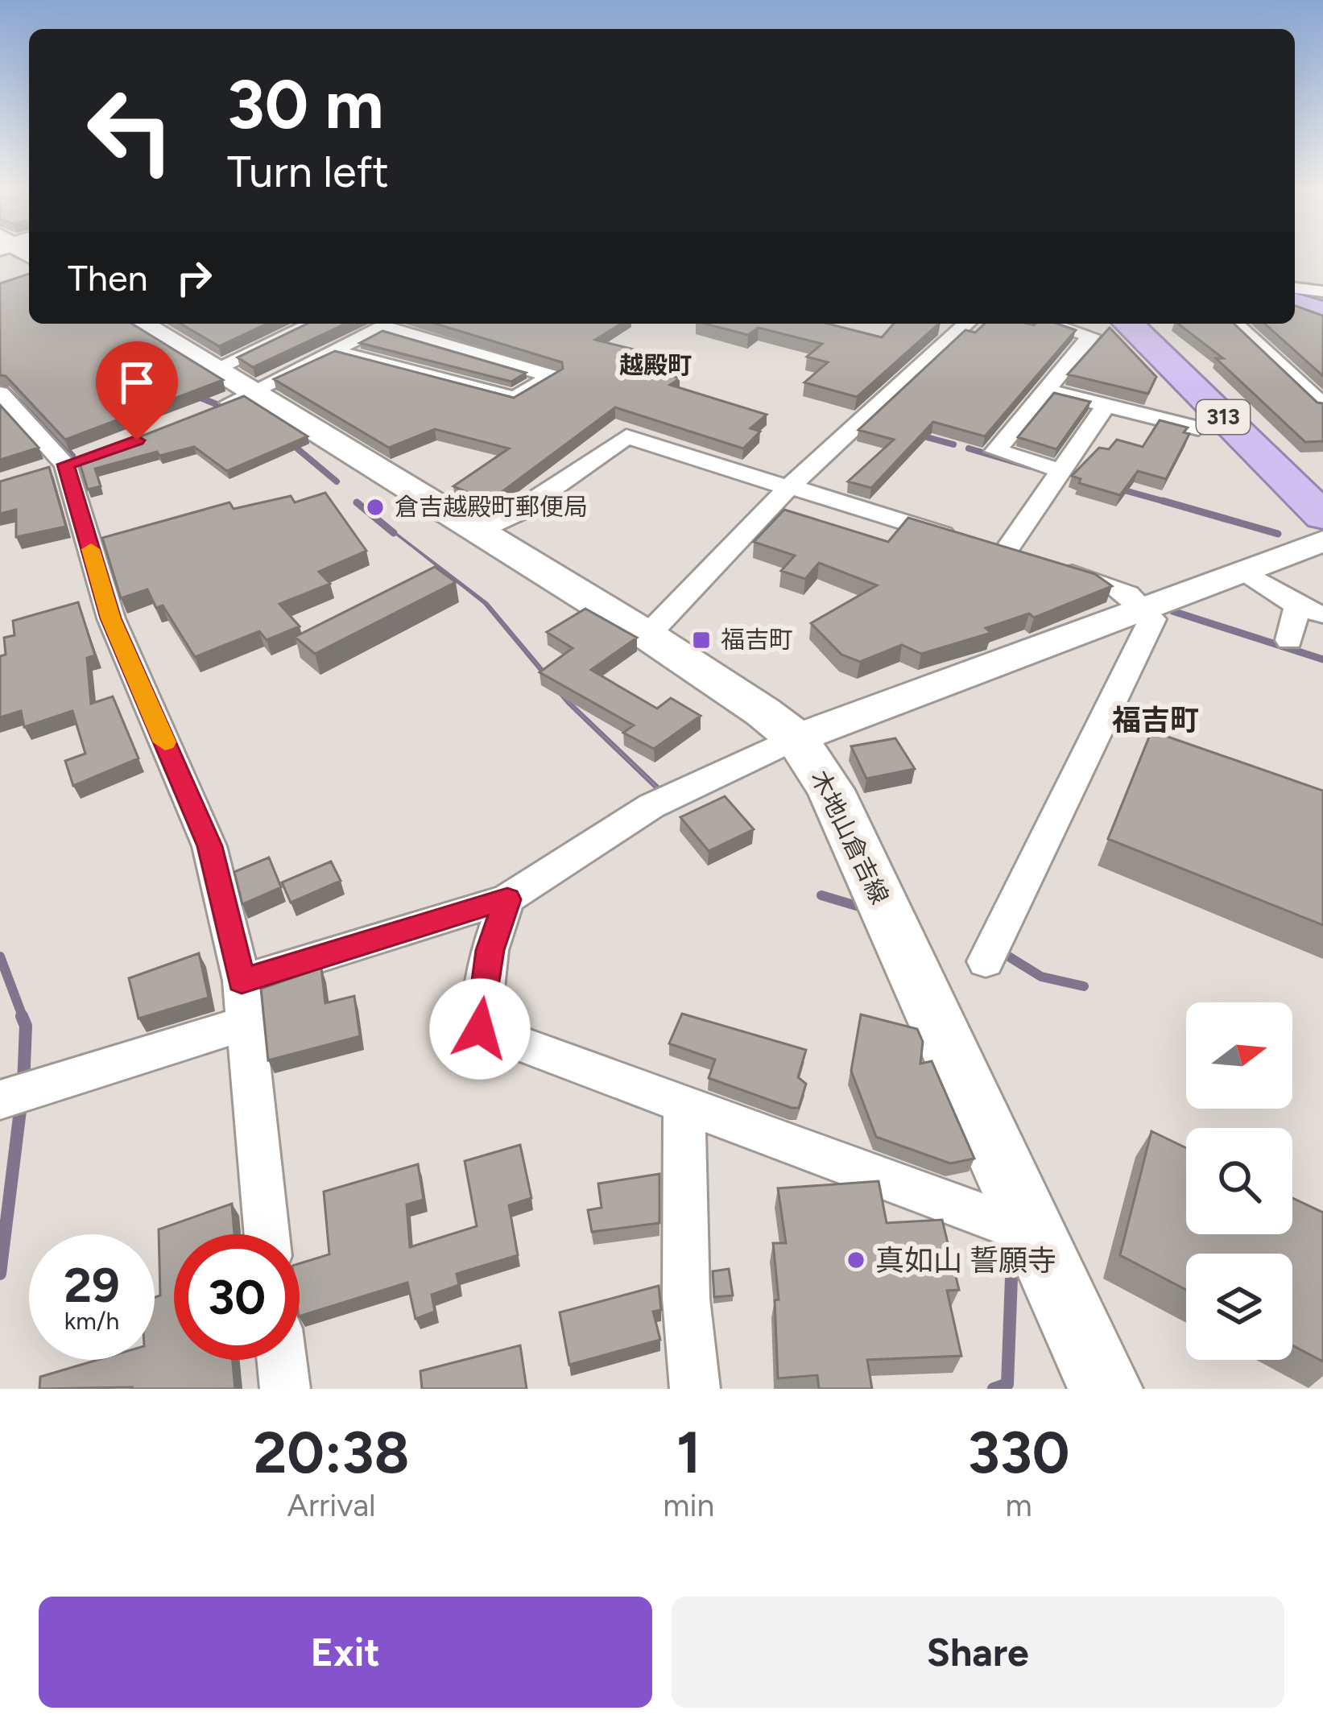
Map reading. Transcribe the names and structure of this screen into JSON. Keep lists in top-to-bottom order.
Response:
{
  "streets": {
    "highway": ["313"],
    "main road": ["木地山倉吉線"]
  },
  "districts": ["越殿町", "福吉町"],
  "places": {
    "other": ["倉吉越殿町郵便局", "真如山 誓願寺"],
    "transit": ["福吉町"]
  },
  "north": "right",
  "page": {
    "turn": ["30 m", "Turn left"],
    "then": "Then",
    "speed": "29 km/h",
    "limit": "30",
    "eta": [
      "20:38",
      "Arrival",
      "1",
      "min",
      "330",
      "m"
    ],
    "buttons": ["Exit", "Share"]
  }
}
